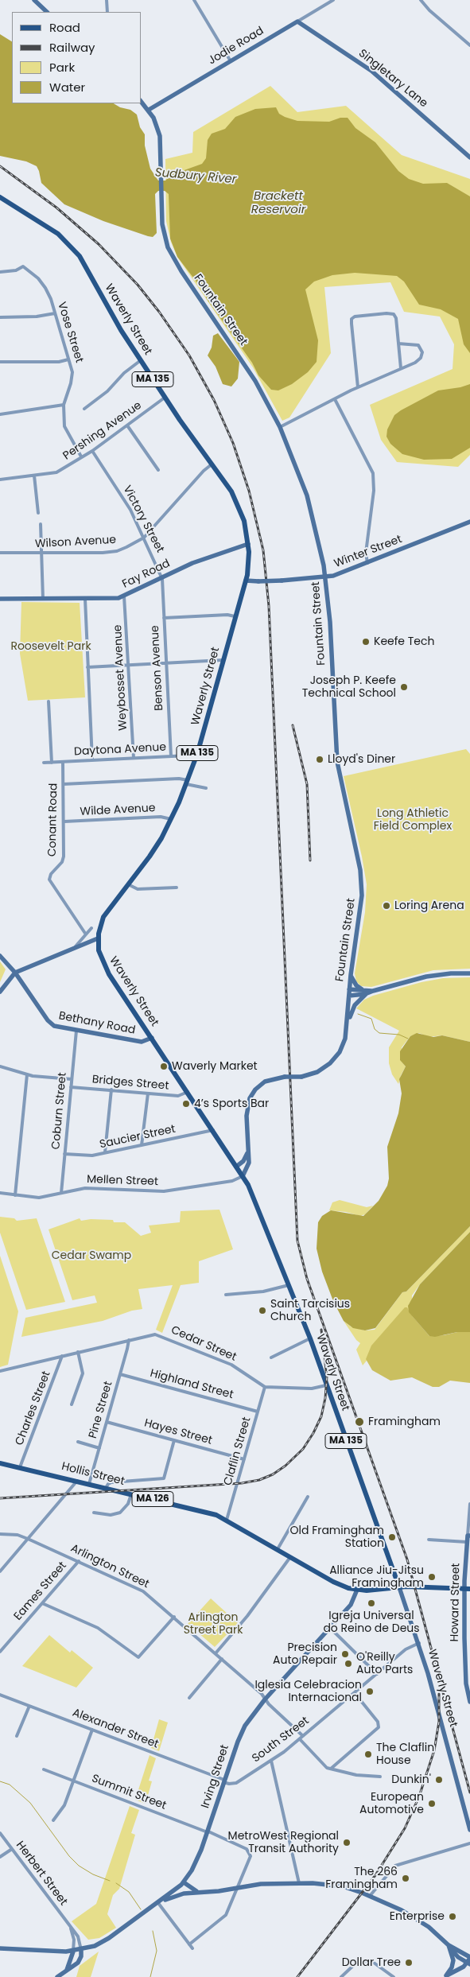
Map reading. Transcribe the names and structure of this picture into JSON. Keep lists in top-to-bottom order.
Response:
{
  "streets": {
    "main road": [
      "Waverly Street",
      "MA 135",
      "Hollis Street",
      "MA 126"
    ],
    "street": [
      "Jodie Road",
      "Singletary Lane",
      "Fountain Street",
      "Vose Street",
      "Pershing Avenue",
      "Victory Street",
      "Wilson Avenue",
      "Winter Street",
      "Fay Road",
      "Benson Avenue",
      "Weybosset Avenue",
      "Daytona Avenue",
      "Wilde Avenue",
      "Conant Road",
      "Bethany Road",
      "Bridges Street",
      "Coburn Street",
      "Saucier Street",
      "Mellen Street",
      "Cedar Street",
      "Highland Street",
      "Charles Street",
      "Pine Street",
      "Hayes Street",
      "Claflin Street",
      "Arlington Street",
      "Eames Street",
      "Howard Street",
      "Alexander Street",
      "South Street",
      "Irving Street",
      "Summit Street",
      "Herbert Street"
    ]
  },
  "crossings": [
    ["Jodie Road", "Singletary Lane"],
    ["Jodie Road", "Fountain Street"],
    ["Fountain Street", "Waverly Street"],
    ["Fountain Street", "Winter Street"],
    ["Fountain Street", "Mellen Street"],
    ["Waverly Street", "Pershing Avenue"],
    ["Waverly Street", "Wilson Avenue"],
    ["Waverly Street", "Winter Street"],
    ["Waverly Street", "Fay Road"],
    ["Waverly Street", "Daytona Avenue"],
    ["Waverly Street", "Wilde Avenue"],
    ["Waverly Street", "Bethany Road"],
    ["Waverly Street", "Bridges Street"],
    ["Waverly Street", "Saucier Street"],
    ["Waverly Street", "Mellen Street"],
    ["Waverly Street", "Hollis Street"],
    ["Waverly Street", "MA 126"],
    ["Waverly Street", "South Street"],
    ["Vose Street", "Pershing Avenue"],
    ["Pershing Avenue", "Victory Street"],
    ["Victory Street", "Wilson Avenue"],
    ["Victory Street", "Fay Road"],
    ["Victory Street", "Benson Avenue"],
    ["Fay Road", "Benson Avenue"],
    ["Fay Road", "Weybosset Avenue"],
    ["Benson Avenue", "Daytona Avenue"],
    ["Weybosset Avenue", "Daytona Avenue"],
    ["Daytona Avenue", "Conant Road"],
    ["Wilde Avenue", "Conant Road"],
    ["Bethany Road", "Coburn Street"],
    ["Bridges Street", "Coburn Street"],
    ["Coburn Street", "Saucier Street"],
    ["Coburn Street", "Mellen Street"],
    ["Cedar Street", "Charles Street"],
    ["Cedar Street", "Pine Street"],
    ["Cedar Street", "Claflin Street"],
    ["Highland Street", "Pine Street"],
    ["Highland Street", "Claflin Street"],
    ["Charles Street", "Hollis Street"],
    ["Pine Street", "Hayes Street"],
    ["Pine Street", "Hollis Street"],
    ["Hayes Street", "Claflin Street"],
    ["Claflin Street", "Hollis Street"],
    ["Hollis Street", "MA 126"],
    ["Hollis Street", "Irving Street"],
    ["MA 126", "Howard Street"],
    ["Arlington Street", "Eames Street"],
    ["Arlington Street", "South Street"],
    ["Arlington Street", "Irving Street"],
    ["Alexander Street", "South Street"],
    ["Alexander Street", "Irving Street"],
    ["South Street", "Irving Street"],
    ["Irving Street", "Summit Street"],
    ["Irving Street", "Herbert Street"]
  ],
  "water": ["Sudbury River", "Brackett Reservoir"],
  "parks": [
    "Roosevelt Park",
    "Long Athletic Field Complex",
    "Cedar Swamp",
    "Arlington Street Park"
  ],
  "places": [
    "Keefe Tech",
    "Joseph P. Keefe Technical School",
    "Lloyd's Diner",
    "Loring Arena",
    "Waverly Market",
    "4’s Sports Bar",
    "Saint Tarcisius Church",
    "Framingham",
    "Old Framingham Station",
    "Alliance Jiu-Jitsu Framingham",
    "Igreja Universal do Reino de Deus",
    "Precision Auto Repair",
    "O'Reilly Auto Parts",
    "Iglesia Celebracion Internacional",
    "The Claflin House",
    "Dunkin'",
    "European Automotive",
    "MetroWest Regional Transit Authority",
    "The 266 Framingham",
    "Enterprise",
    "Dollar Tree"
  ],
  "legend": [
    "Road",
    "Railway",
    "Park",
    "Water"
  ]
}
